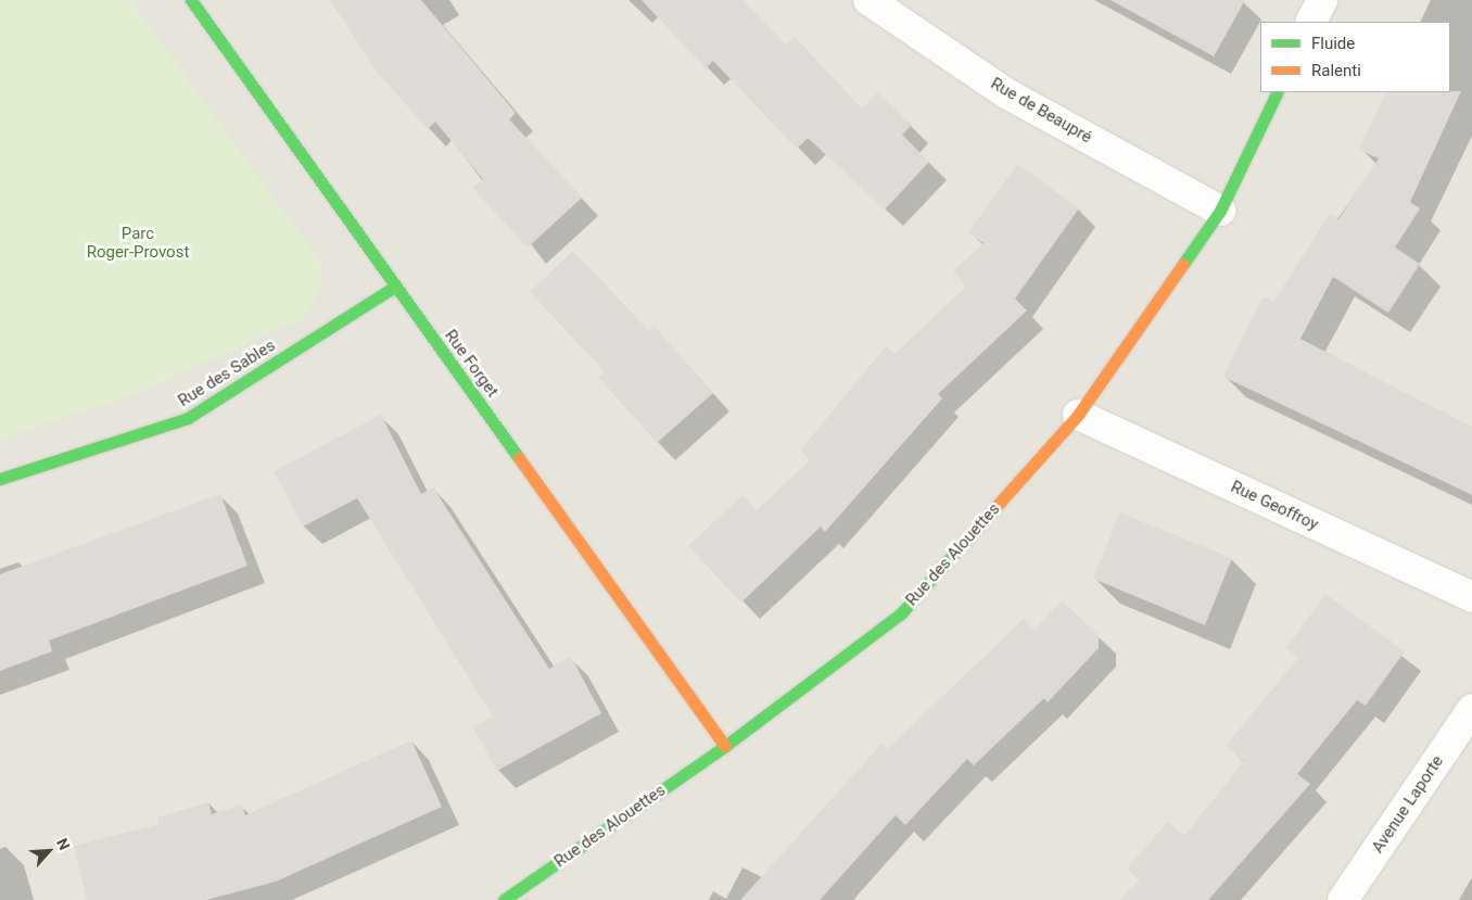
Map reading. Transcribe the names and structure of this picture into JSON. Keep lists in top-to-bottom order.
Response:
{
  "streets": {
    "street": [
      "Rue de Beaupré",
      "Rue Forget",
      "Rue des Sables",
      "Rue Geoffroy",
      "Rue des Alouettes",
      "Avenue Laporte"
    ]
  },
  "crossings": [
    ["Rue de Beaupré", "Rue des Alouettes"],
    ["Rue Forget", "Rue des Sables"],
    ["Rue Forget", "Rue des Alouettes"],
    ["Rue Geoffroy", "Rue des Alouettes"]
  ],
  "parks": ["Parc Roger-Provost"],
  "legend": ["Fluide", "Ralenti"],
  "north": "top right"
}
